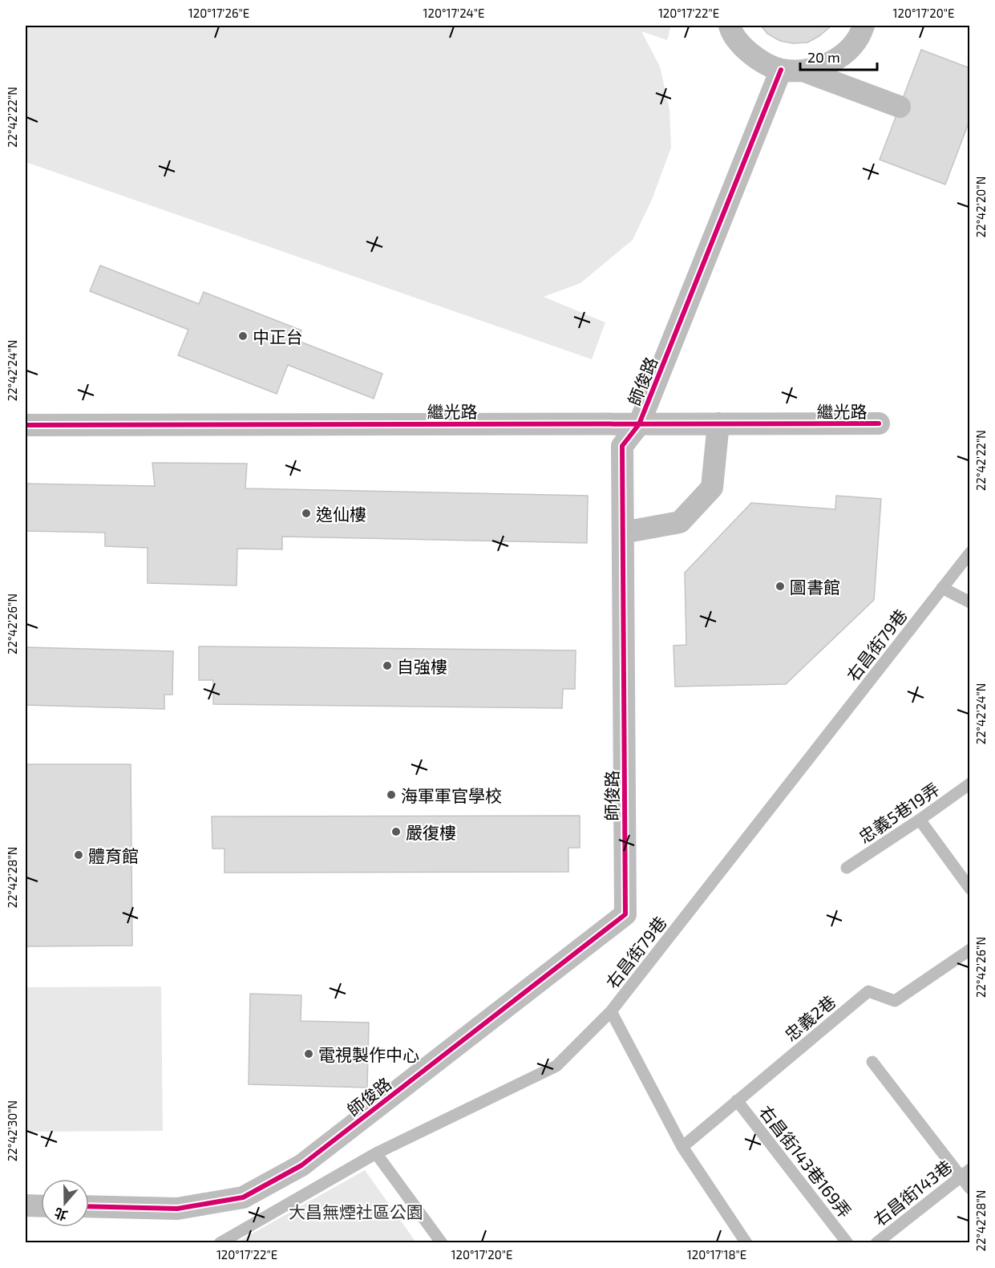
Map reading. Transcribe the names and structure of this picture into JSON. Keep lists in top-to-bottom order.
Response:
{
  "streets": {
    "street": ["師俊路", "繼光路"],
    "lane": [
      "右昌街79巷",
      "忠義5巷19弄",
      "忠義2巷",
      "右昌街143巷169弄",
      "右昌街143巷"
    ]
  },
  "crossings": [
    ["師俊路", "繼光路"],
    ["忠義2巷", "右昌街143巷169弄"]
  ],
  "parks": ["大昌無煙社區公園"],
  "places": [
    "中正台",
    "逸仙樓",
    "圖書館",
    "自強樓",
    "海軍軍官學校",
    "嚴復樓",
    "體育館",
    "電視製作中心"
  ],
  "scale_bar": "20 m",
  "north": "bottom",
  "coordinates": [
    "120°17'26\"E",
    "120°17'24\"E",
    "120°17'22\"E",
    "120°17'20\"E",
    "22°42'22\"N",
    "22°42'20\"N",
    "22°42'24\"N",
    "22°42'26\"N",
    "22°42'28\"N",
    "22°42'30\"N",
    "120°17'18\"E"
  ]
}
